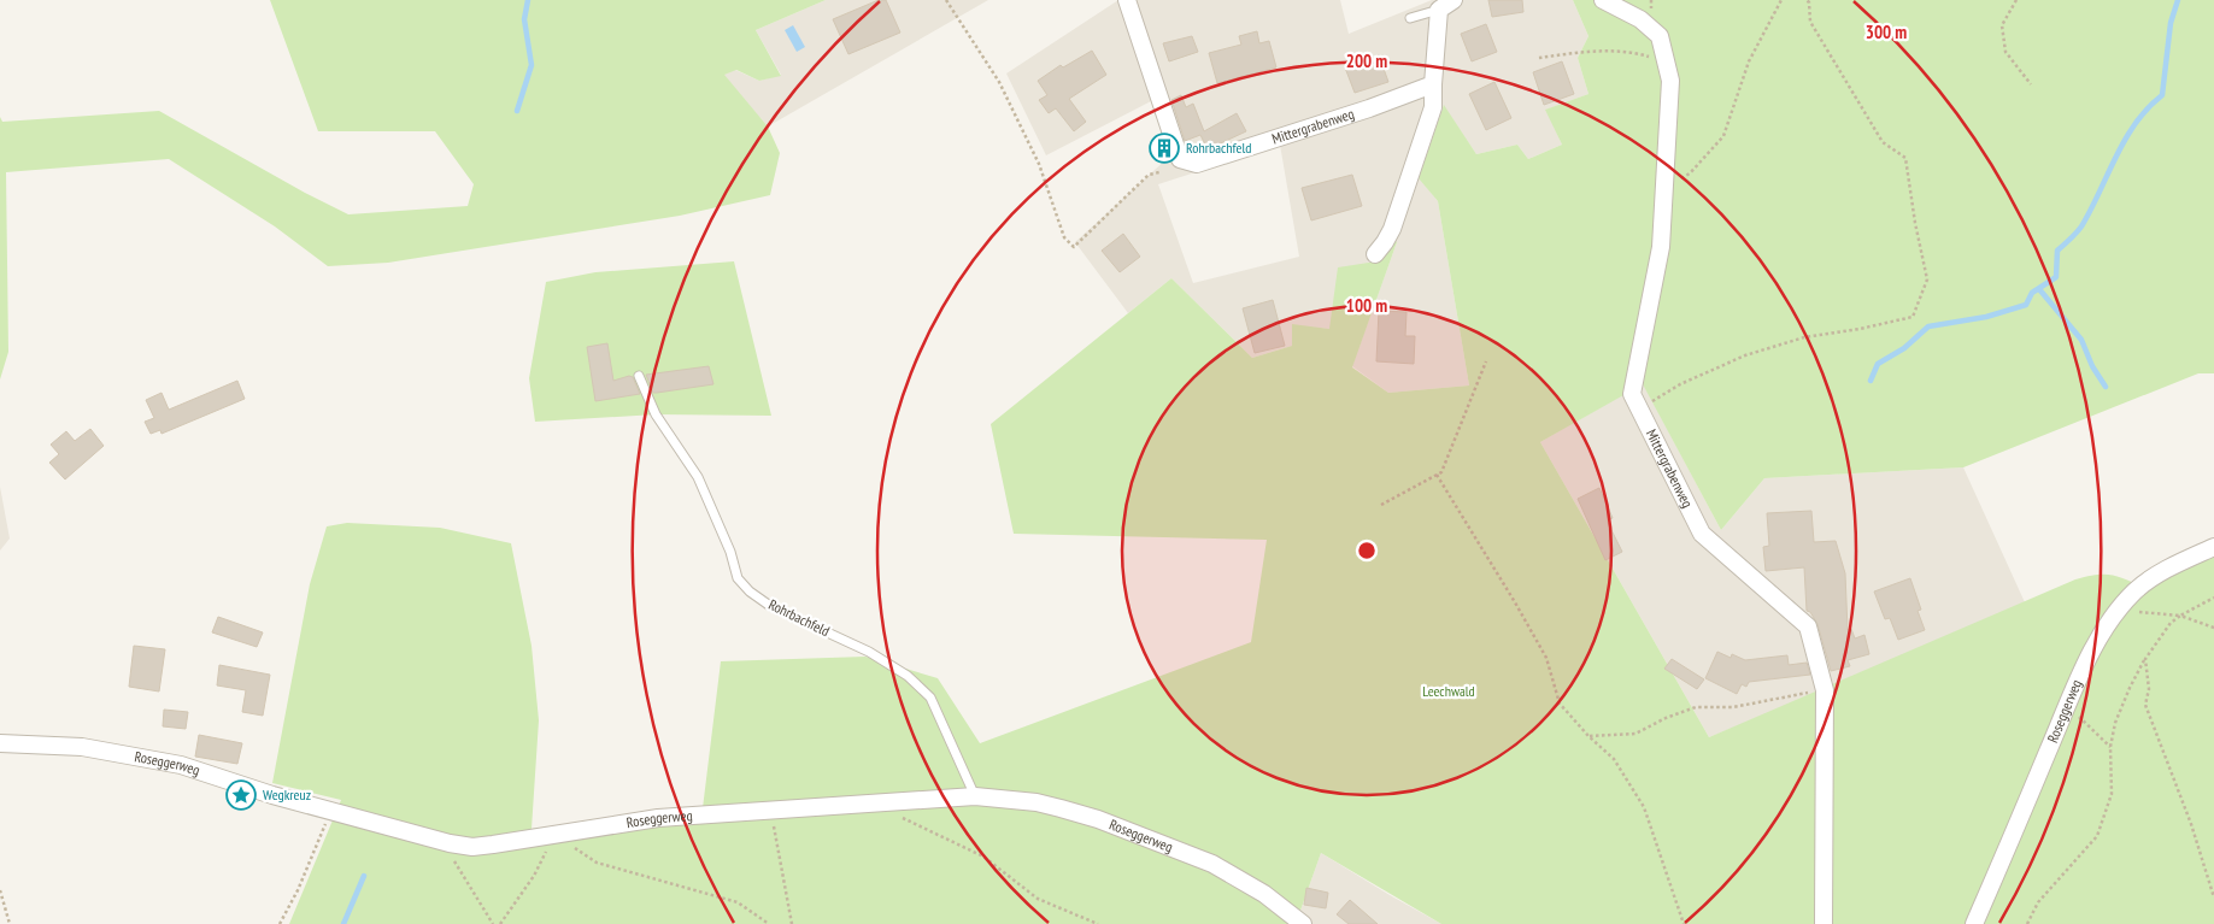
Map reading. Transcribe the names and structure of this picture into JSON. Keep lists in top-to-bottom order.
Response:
{
  "streets": {
    "street": ["Mittergrabenweg", "Roseggerweg"],
    "lane": ["Rohrbachfeld"]
  },
  "crossings": [
    ["Rohrbachfeld", "Roseggerweg"]
  ],
  "parks": ["Leechwald"],
  "places": {
    "building": ["Rohrbachfeld"],
    "place": ["Wegkreuz"]
  },
  "rings": ["300 m", "200 m", "100 m"]
}
